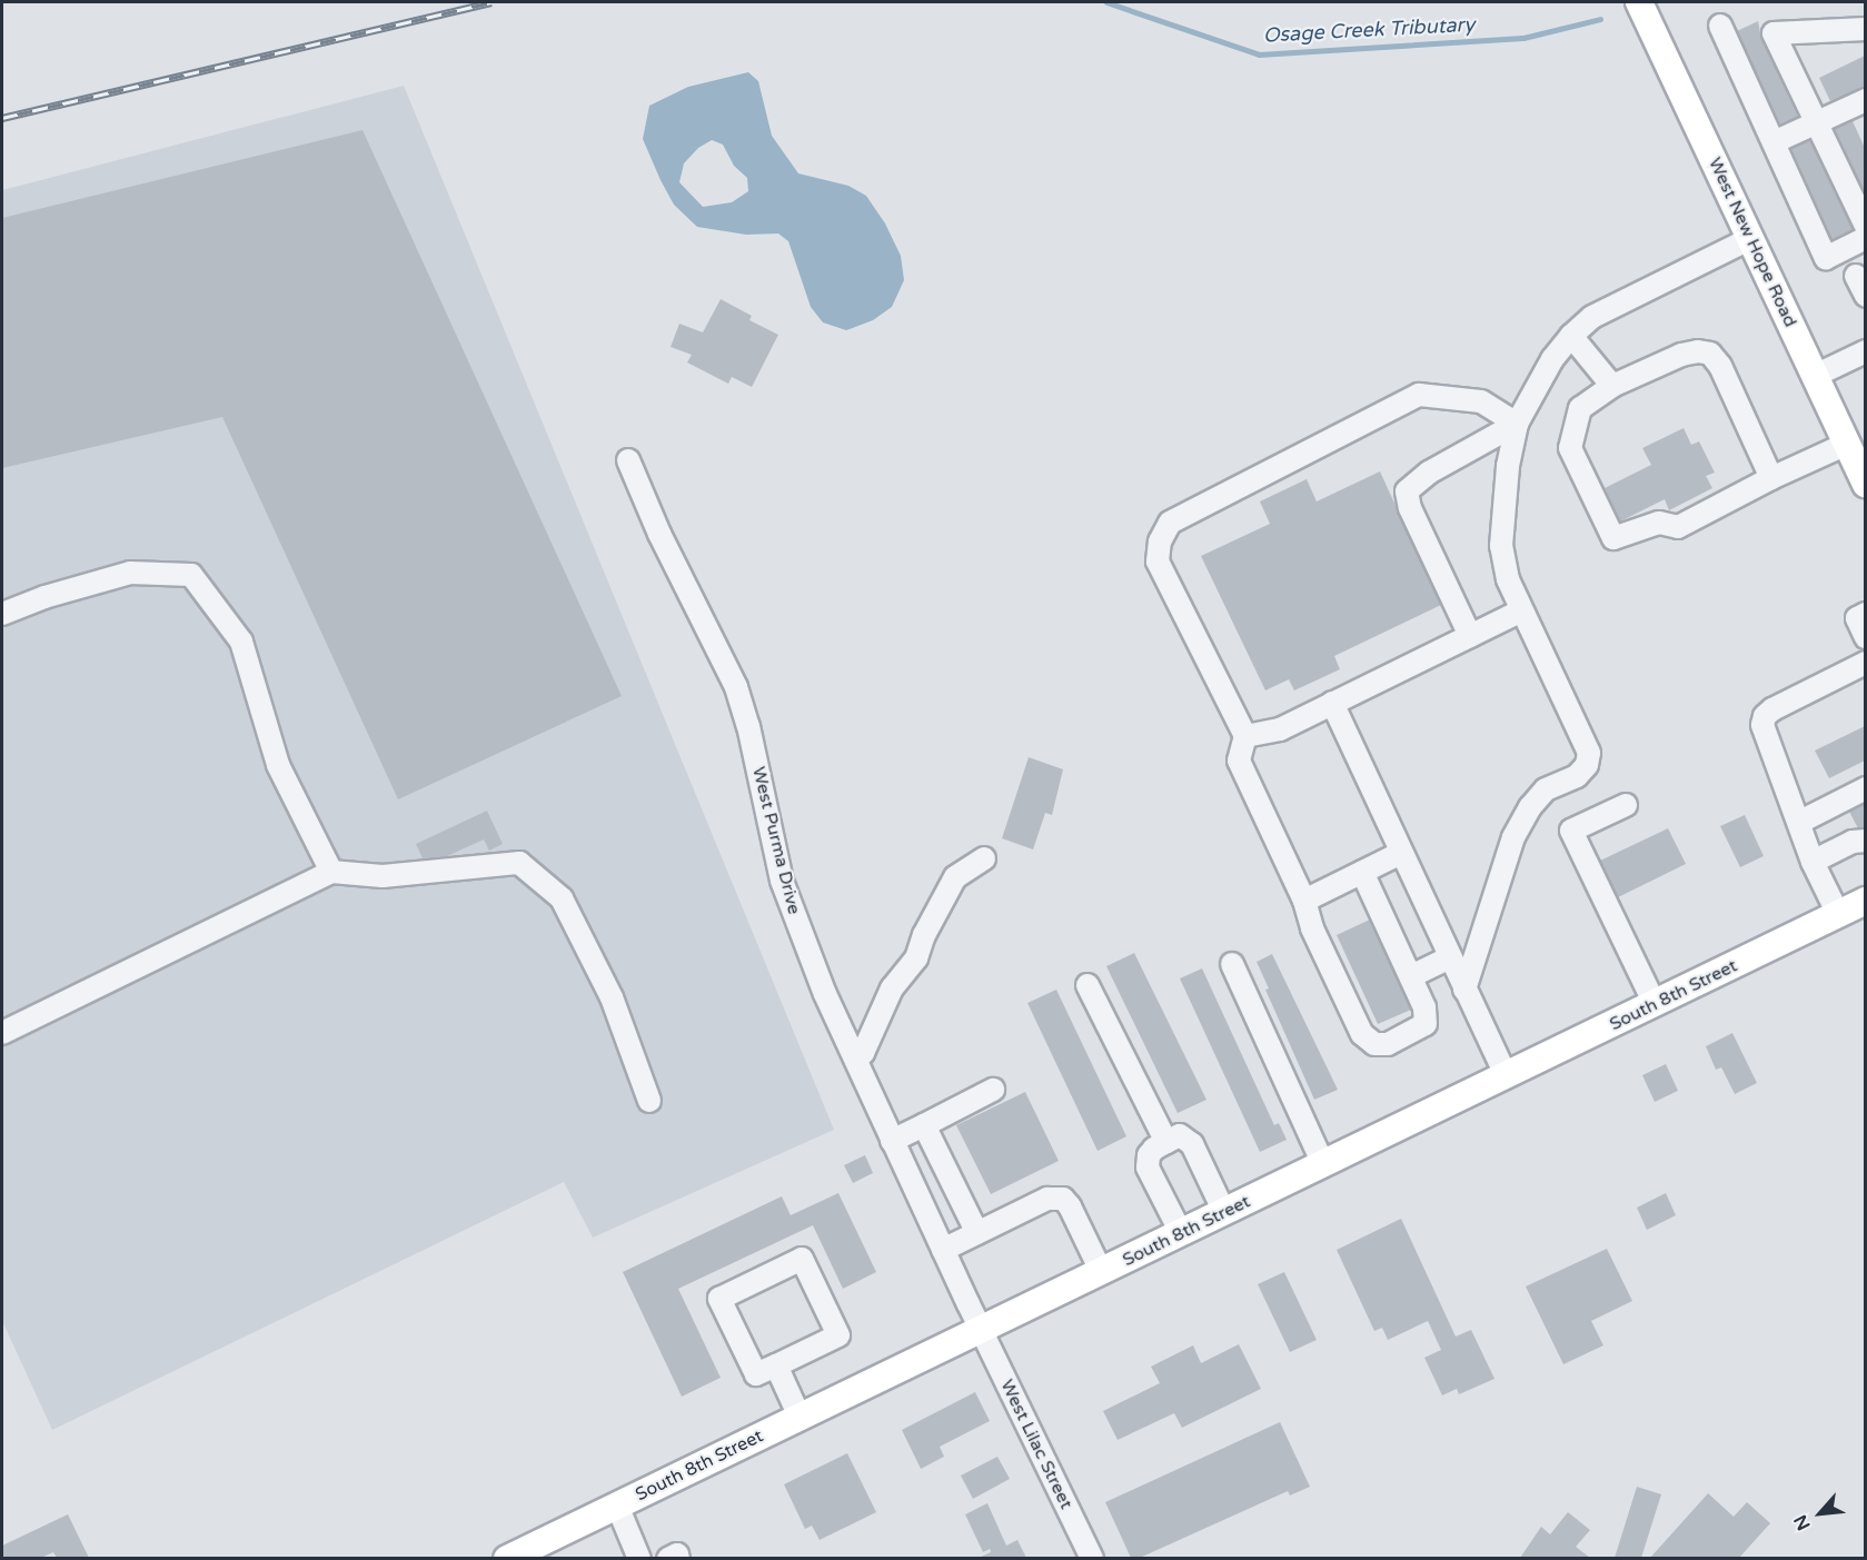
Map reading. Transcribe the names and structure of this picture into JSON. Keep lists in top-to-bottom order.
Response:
{
  "streets": {
    "main road": ["West New Hope Road", "South 8th Street"],
    "street": ["West Purma Drive", "West Lilac Street"]
  },
  "crossings": [
    ["West Purma Drive", "South 8th Street"],
    ["West Purma Drive", "West Lilac Street"],
    ["South 8th Street", "West Lilac Street"]
  ],
  "water": ["Osage Creek Tributary"],
  "north": "bottom left"
}
